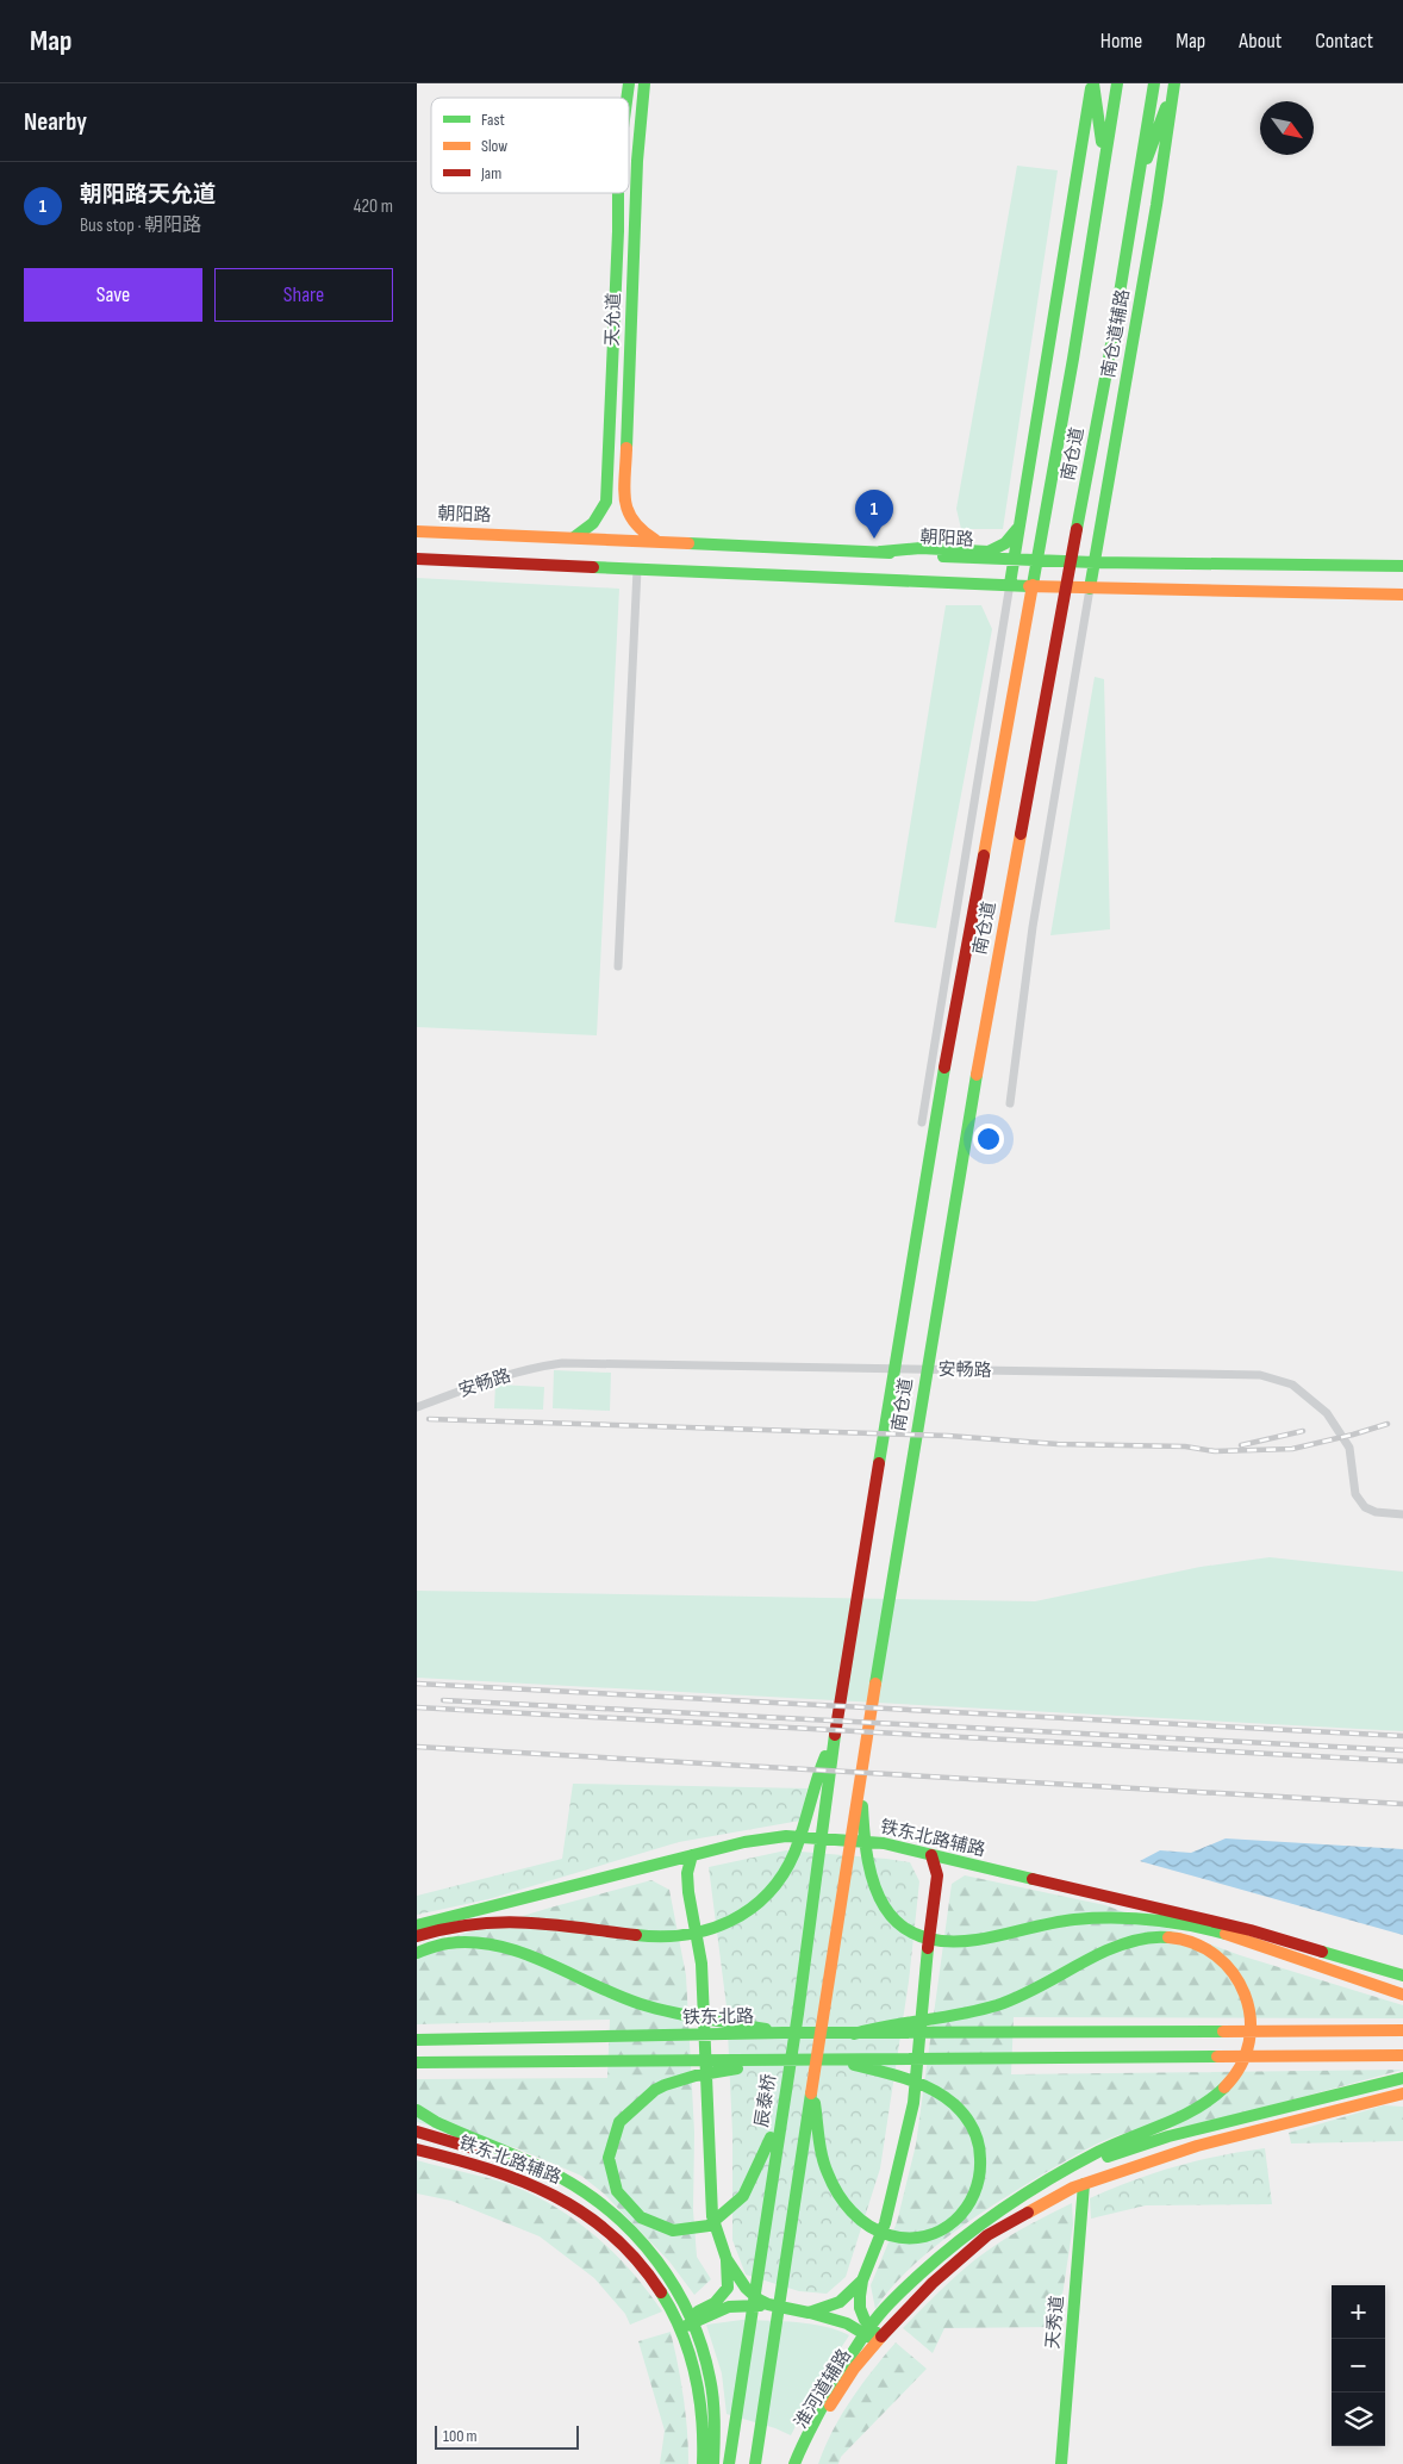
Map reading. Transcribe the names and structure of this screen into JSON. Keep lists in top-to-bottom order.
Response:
{
  "streets": {
    "main road": [
      "天允道",
      "南仓道辅路",
      "南仓道",
      "朝阳路",
      "铁东北路辅路",
      "铁东北路",
      "辰泰桥",
      "天秀道",
      "淮河道辅路"
    ],
    "street": ["安畅路"]
  },
  "crossings": [
    ["天允道", "朝阳路"],
    ["南仓道辅路", "朝阳路"],
    ["南仓道", "辰泰桥"],
    ["天秀道", "淮河道辅路"]
  ],
  "legend": ["Fast", "Slow", "Jam"],
  "scale_bar": "100 m",
  "north": "bottom right",
  "page": {
    "header": "Map",
    "nav": [
      "Home",
      "Map",
      "About",
      "Contact"
    ],
    "heading": "Nearby",
    "list": [
      {
        "mark": "1",
        "name": "朝阳路天允道",
        "note": "Bus stop · 朝阳路",
        "value": "420 m"
      }
    ],
    "buttons": ["Save", "Share"],
    "pins": "1",
    "map_buttons": ["+", "−"],
    "scale": "100 m"
  }
}
